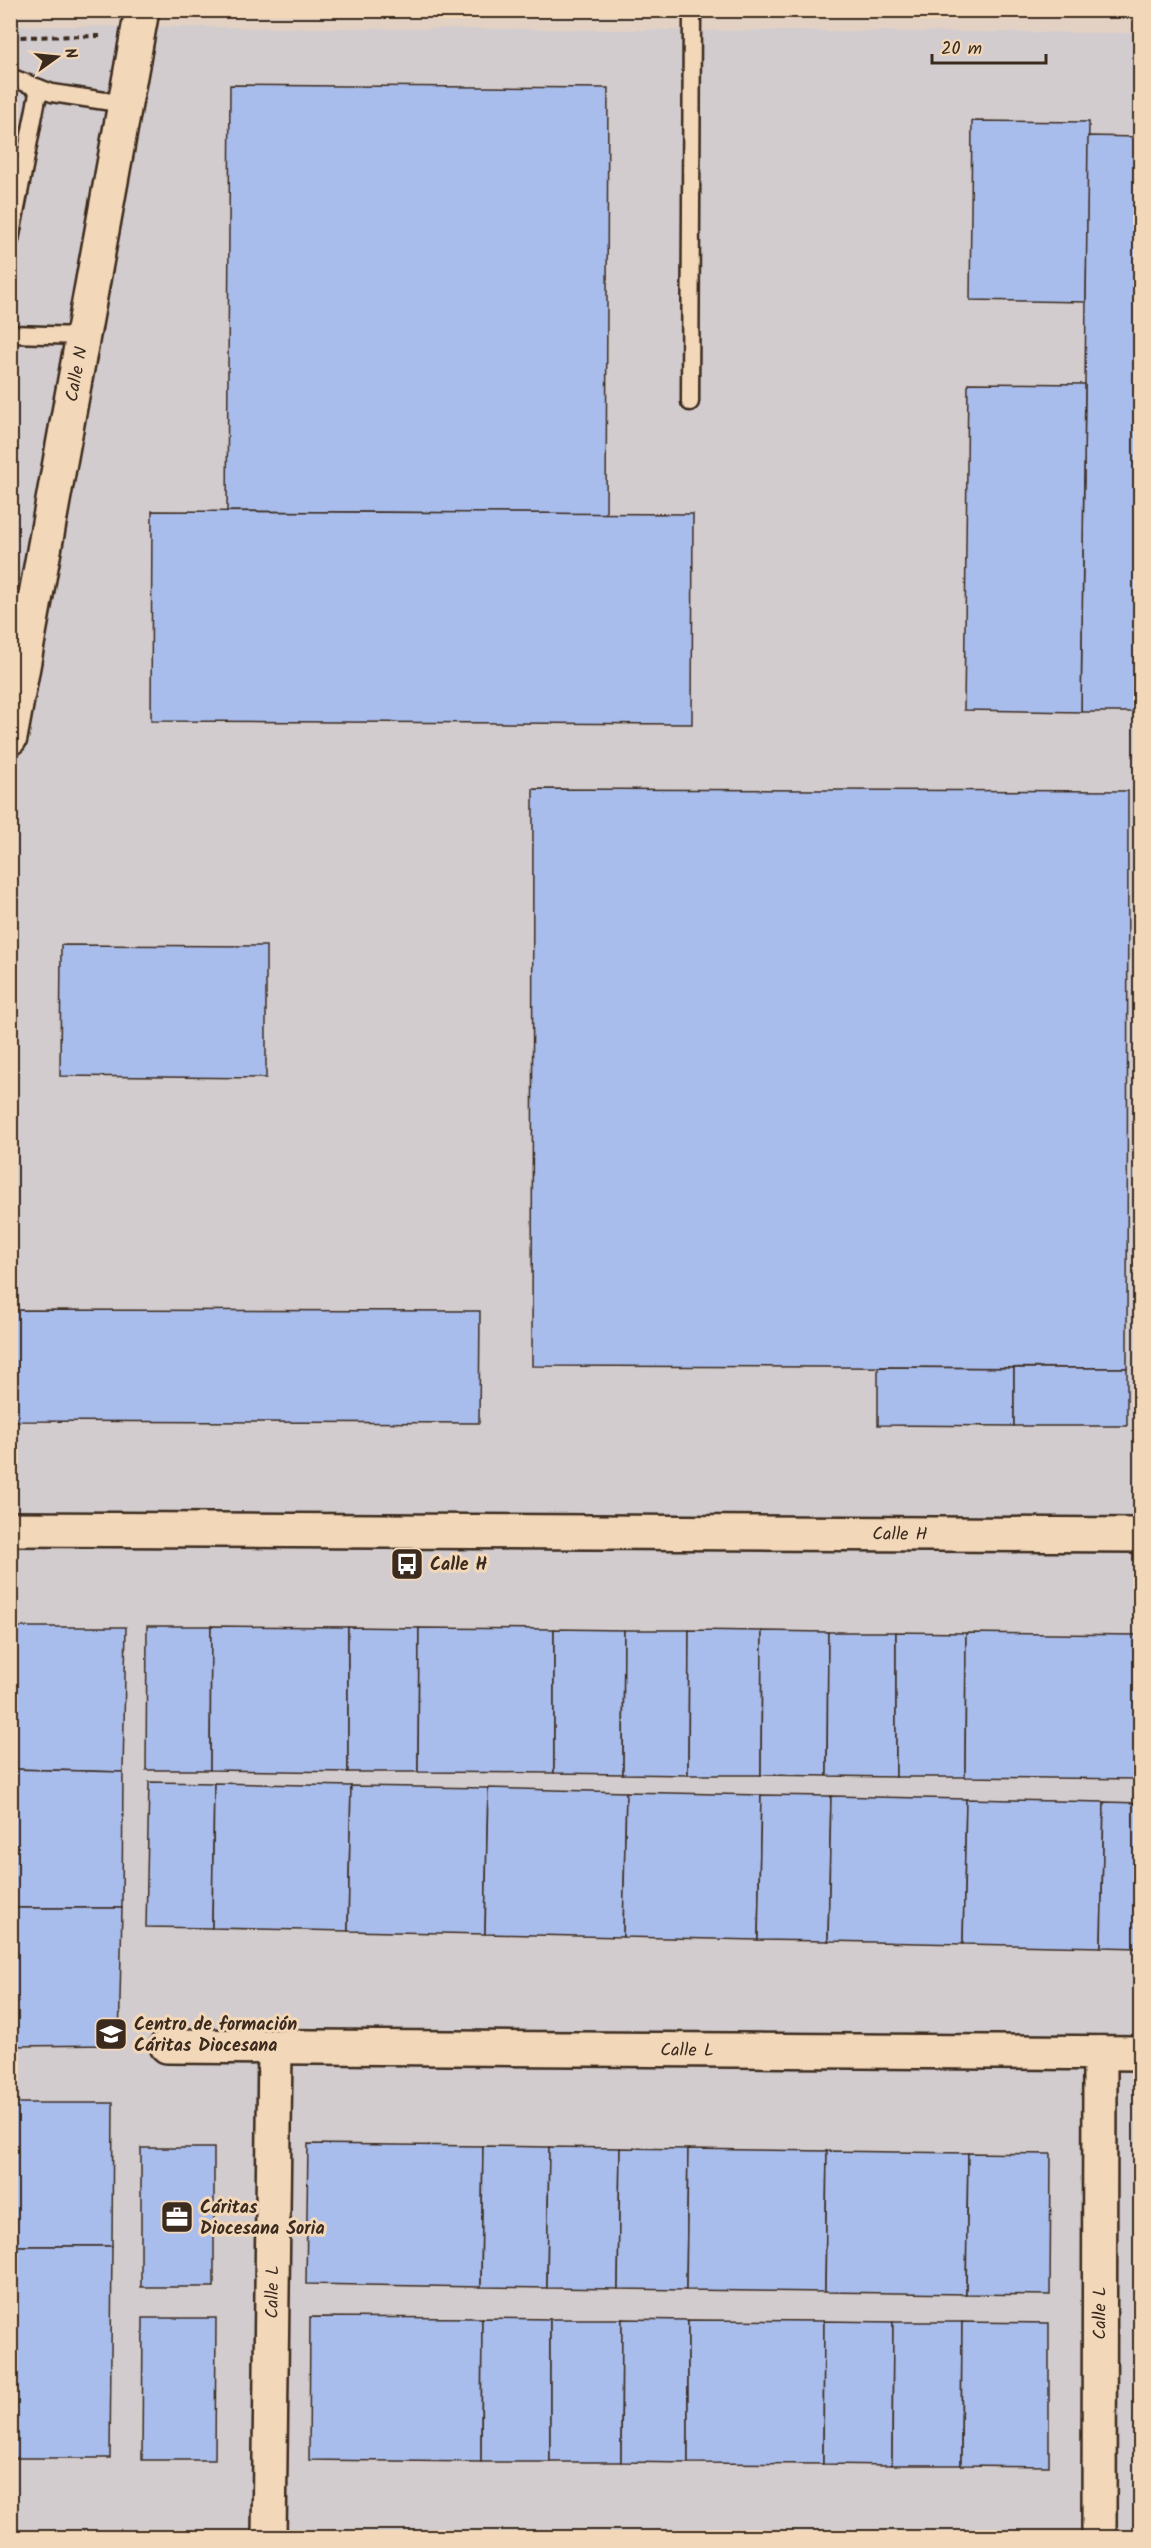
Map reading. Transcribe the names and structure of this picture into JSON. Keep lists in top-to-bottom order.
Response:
{
  "streets": {
    "street": ["Calle N", "Calle H", "Calle L"]
  },
  "places": {
    "bus stop": ["Calle H"],
    "school or university": ["Centro de formación Cáritas Diocesana"],
    "office": ["Cáritas Diocesana Soria"]
  },
  "scale_bar": "20 m",
  "north": "right"
}
